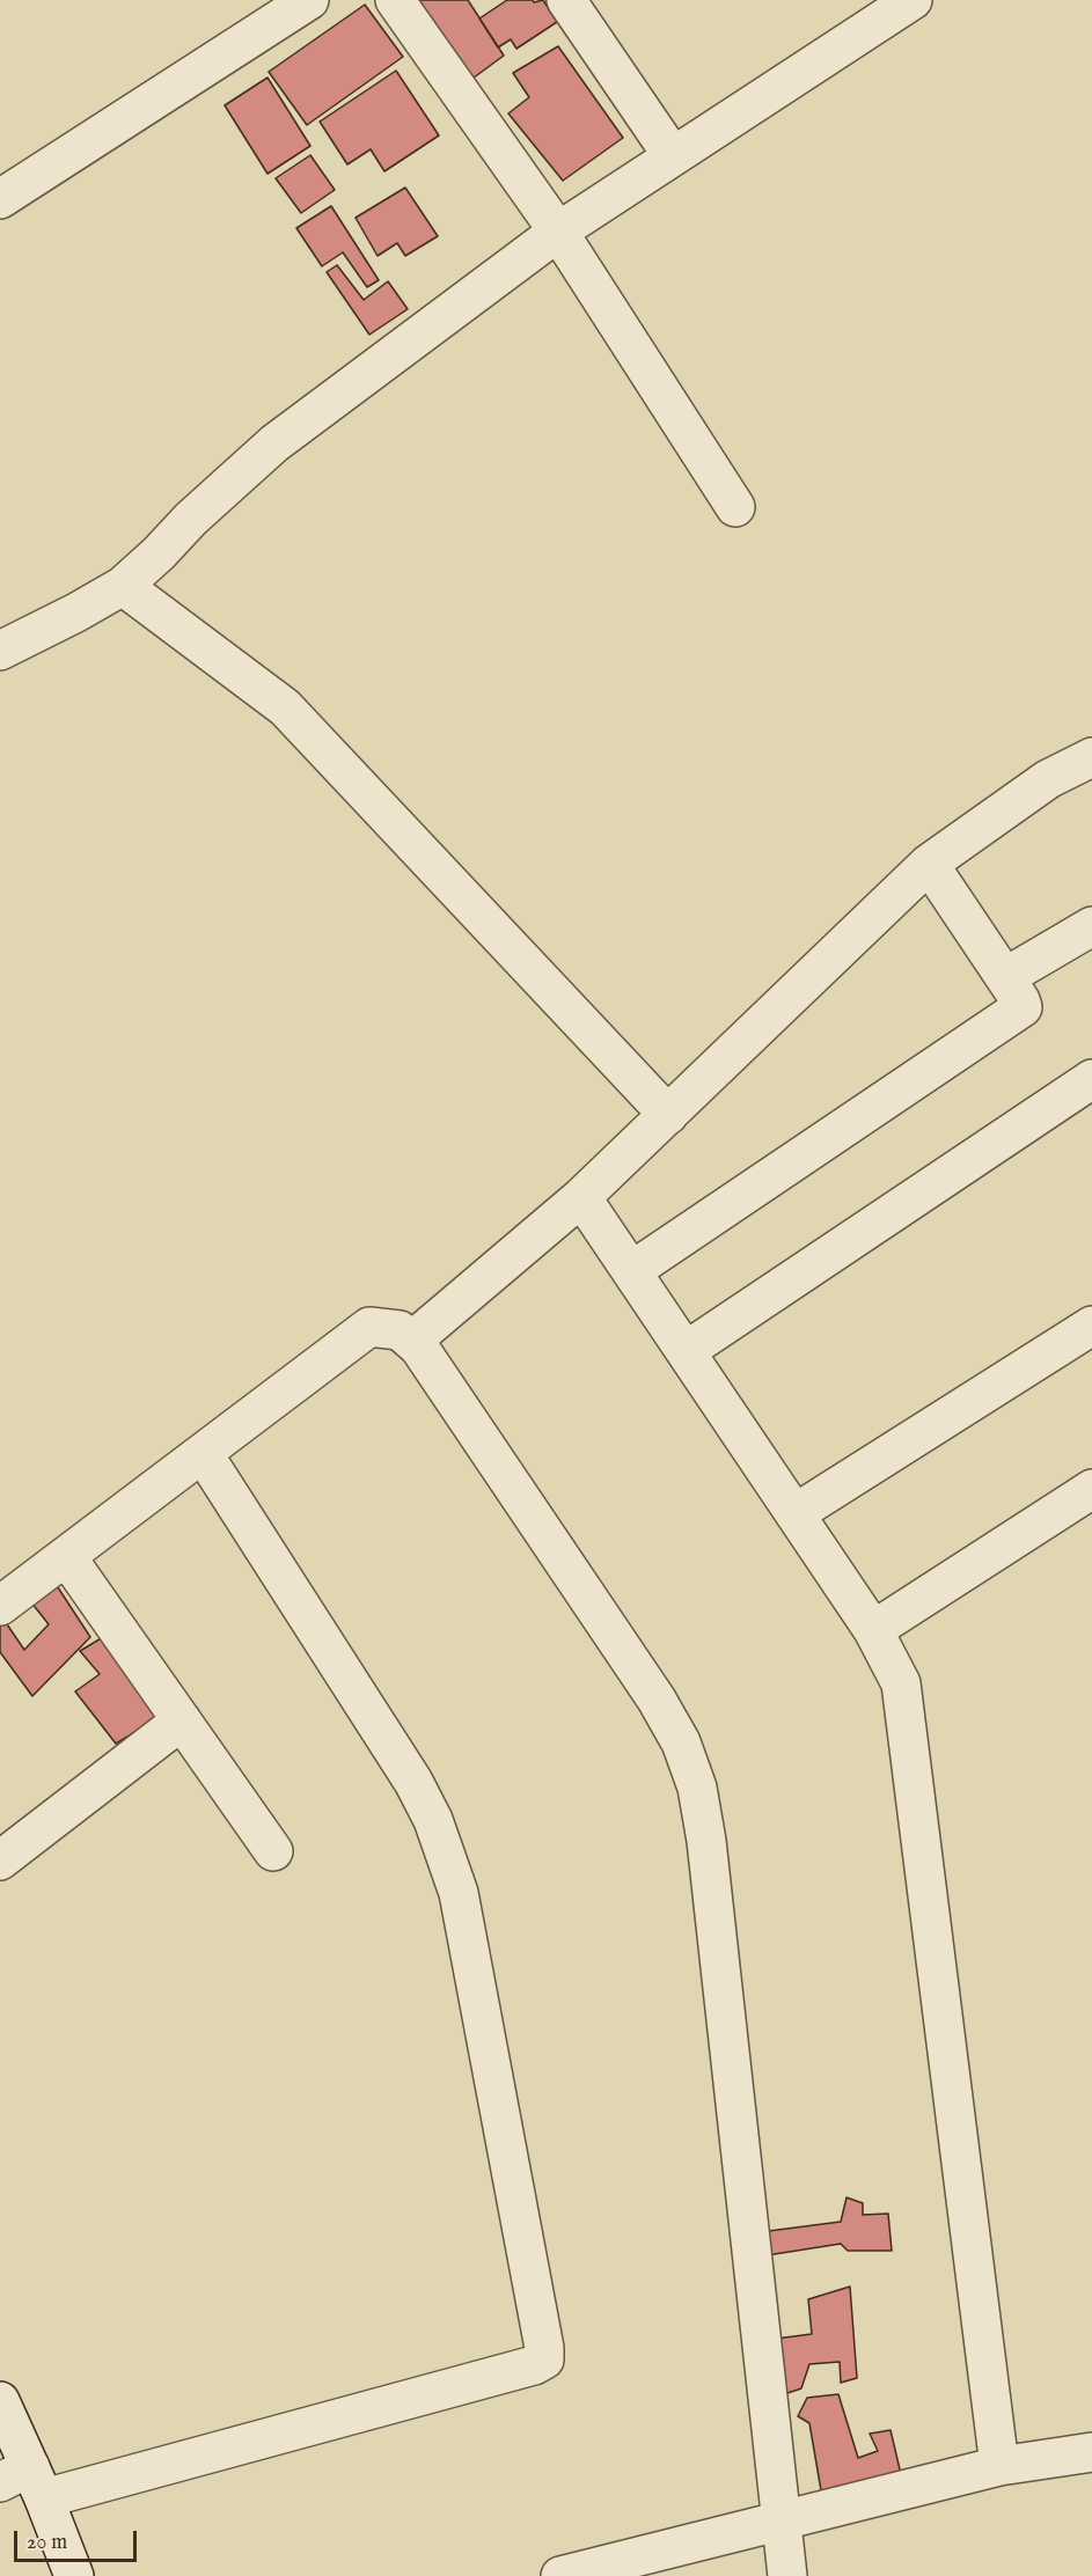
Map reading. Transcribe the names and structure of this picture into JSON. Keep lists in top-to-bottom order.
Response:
{
  "scale_bar": "20 m"
}
